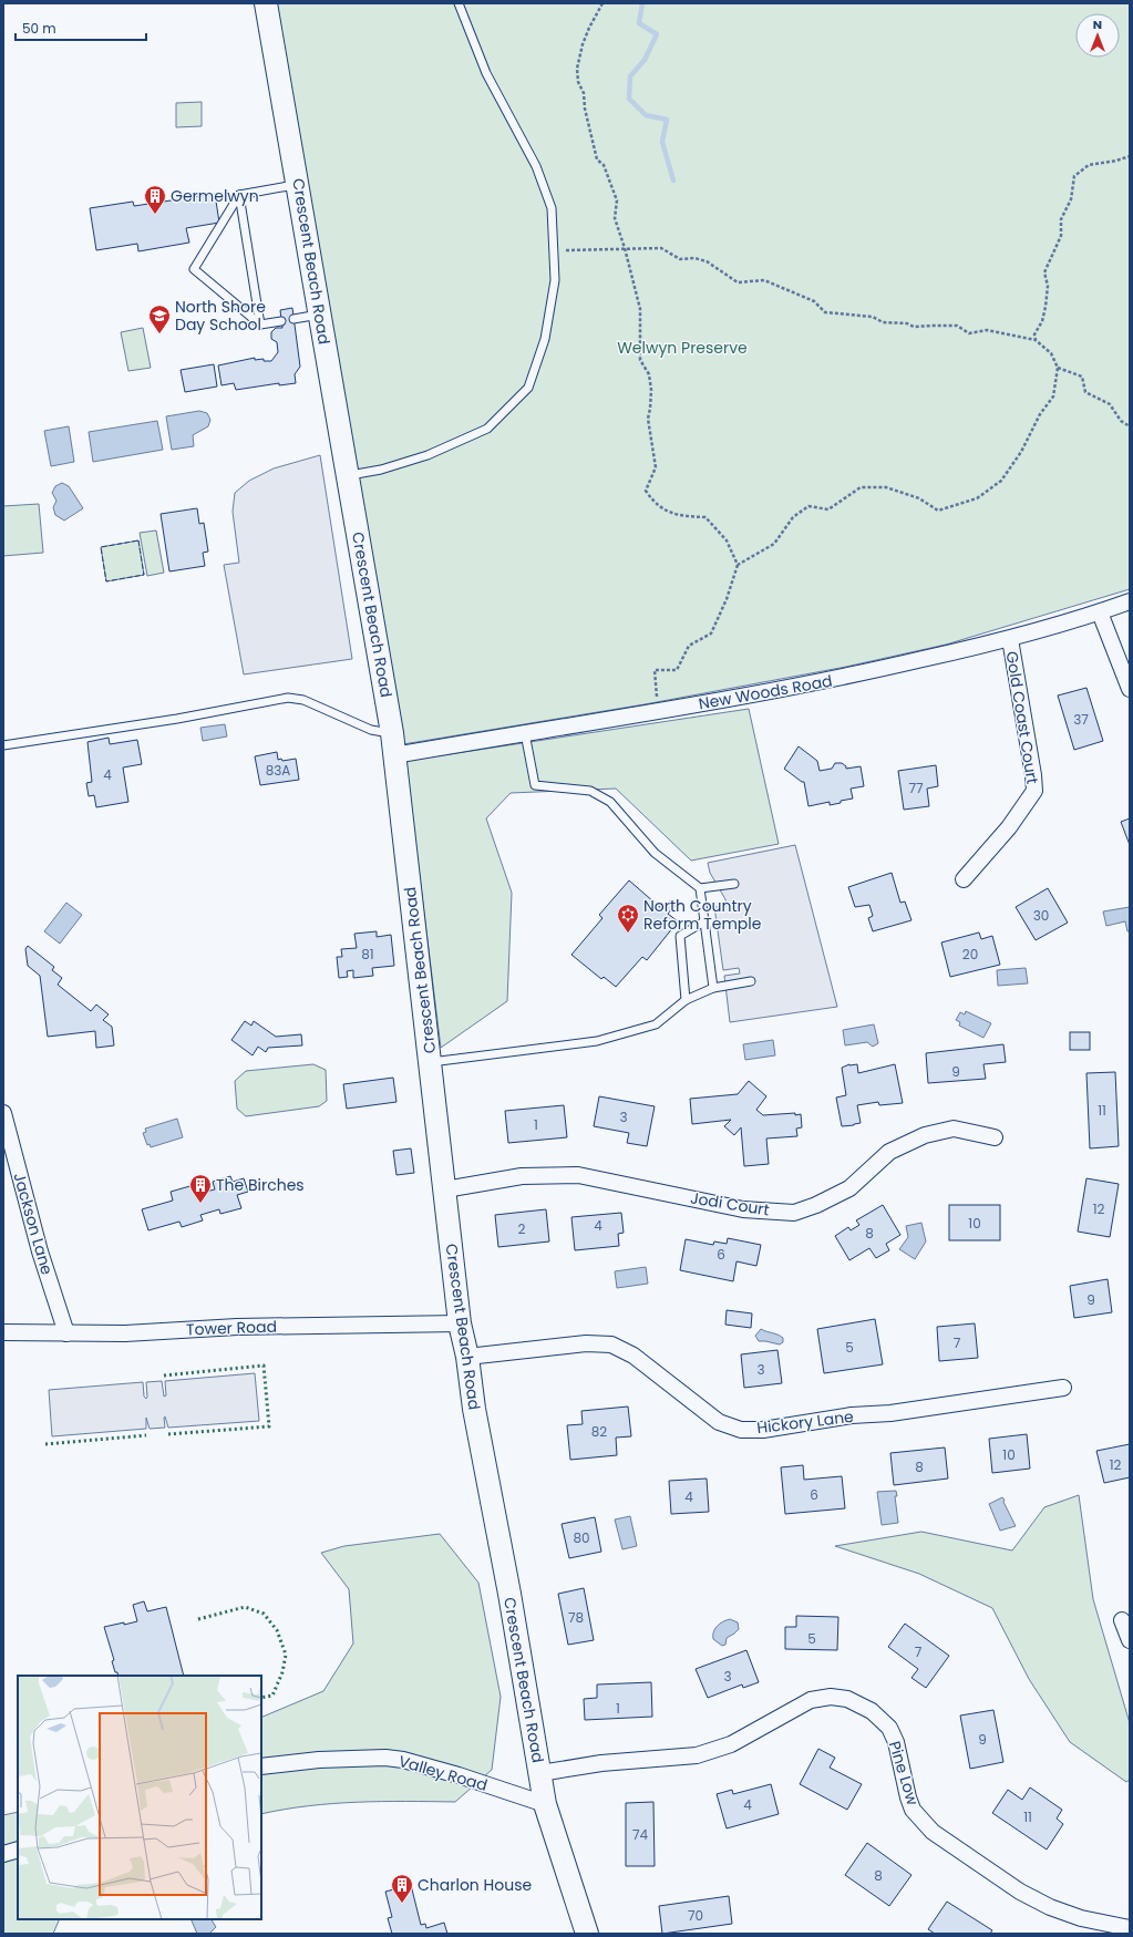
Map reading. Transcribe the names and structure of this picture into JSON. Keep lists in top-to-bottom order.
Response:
{
  "streets": {
    "street": [
      "Crescent Beach Road",
      "New Woods Road",
      "Gold Coast Court",
      "Jodi Court",
      "Jackson Lane",
      "Tower Road",
      "Hickory Lane",
      "Valley Road",
      "Pine Low"
    ]
  },
  "crossings": [
    ["Crescent Beach Road", "New Woods Road"],
    ["Crescent Beach Road", "Jodi Court"],
    ["Crescent Beach Road", "Tower Road"],
    ["Crescent Beach Road", "Hickory Lane"],
    ["Crescent Beach Road", "Valley Road"],
    ["Crescent Beach Road", "Pine Low"],
    ["New Woods Road", "Gold Coast Court"],
    ["Jackson Lane", "Tower Road"]
  ],
  "parks": ["Welwyn Preserve"],
  "places": {
    "building": ["Germelwyn", "The Birches", "Charlon House"],
    "school or university": ["North Shore Day School"],
    "synagogue": ["North Country Reform Temple"]
  },
  "house_numbers": [
    "37",
    "83A",
    "4",
    "77",
    "30",
    "81",
    "20",
    "9",
    "11",
    "3",
    "1",
    "12",
    "10",
    "4",
    "2",
    "8",
    "6",
    "9",
    "7",
    "5",
    "3",
    "82",
    "10",
    "12",
    "8",
    "6",
    "4",
    "80",
    "78",
    "5",
    "7",
    "3",
    "1",
    "9",
    "4",
    "11",
    "74",
    "8",
    "70"
  ],
  "scale_bar": "50 m",
  "north": "top"
}
